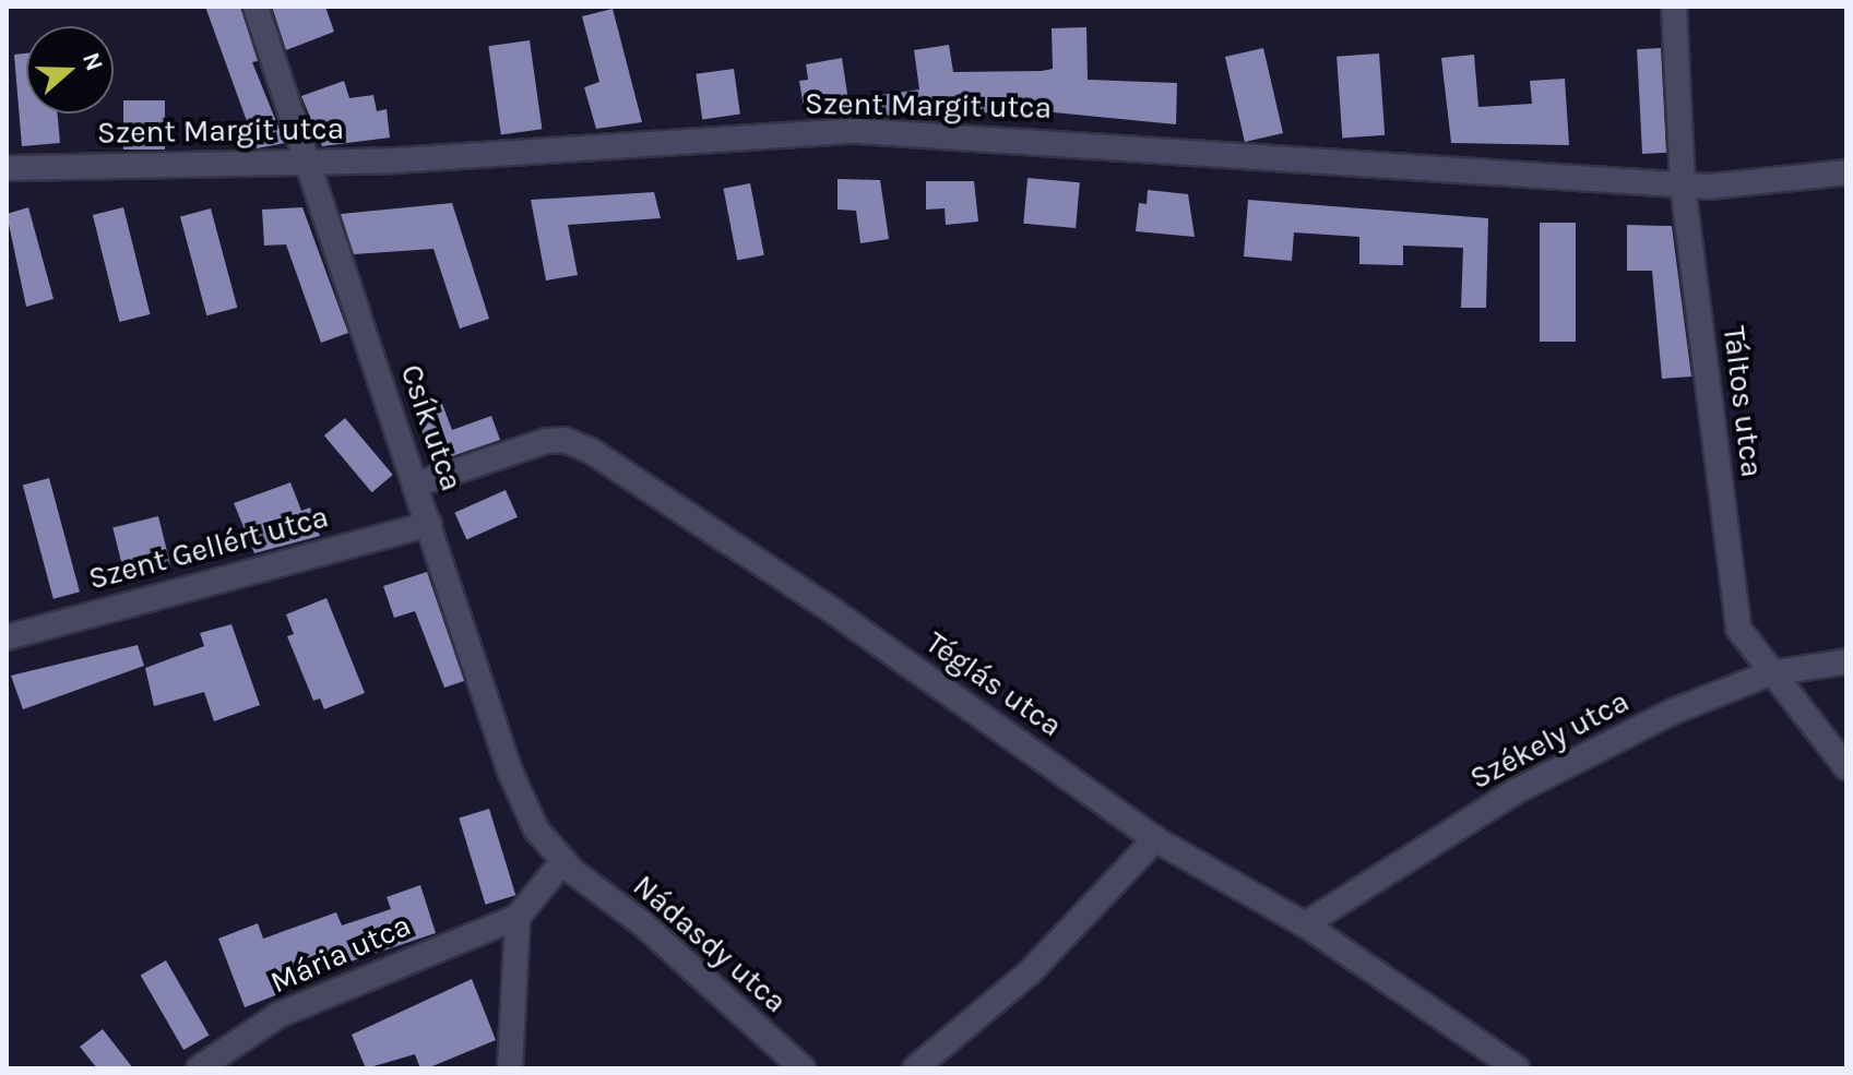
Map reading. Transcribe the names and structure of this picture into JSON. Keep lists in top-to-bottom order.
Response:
{
  "streets": {
    "street": [
      "Szent Margit utca",
      "Táltos utca",
      "Csík utca",
      "Szent Gellért utca",
      "Téglás utca",
      "Székely utca",
      "Nádasdy utca",
      "Mária utca"
    ]
  },
  "crossings": [
    ["Szent Margit utca", "Táltos utca"],
    ["Szent Margit utca", "Csík utca"],
    ["Táltos utca", "Székely utca"],
    ["Csík utca", "Szent Gellért utca"],
    ["Csík utca", "Téglás utca"],
    ["Csík utca", "Nádasdy utca"],
    ["Téglás utca", "Székely utca"]
  ],
  "north": "right"
}
